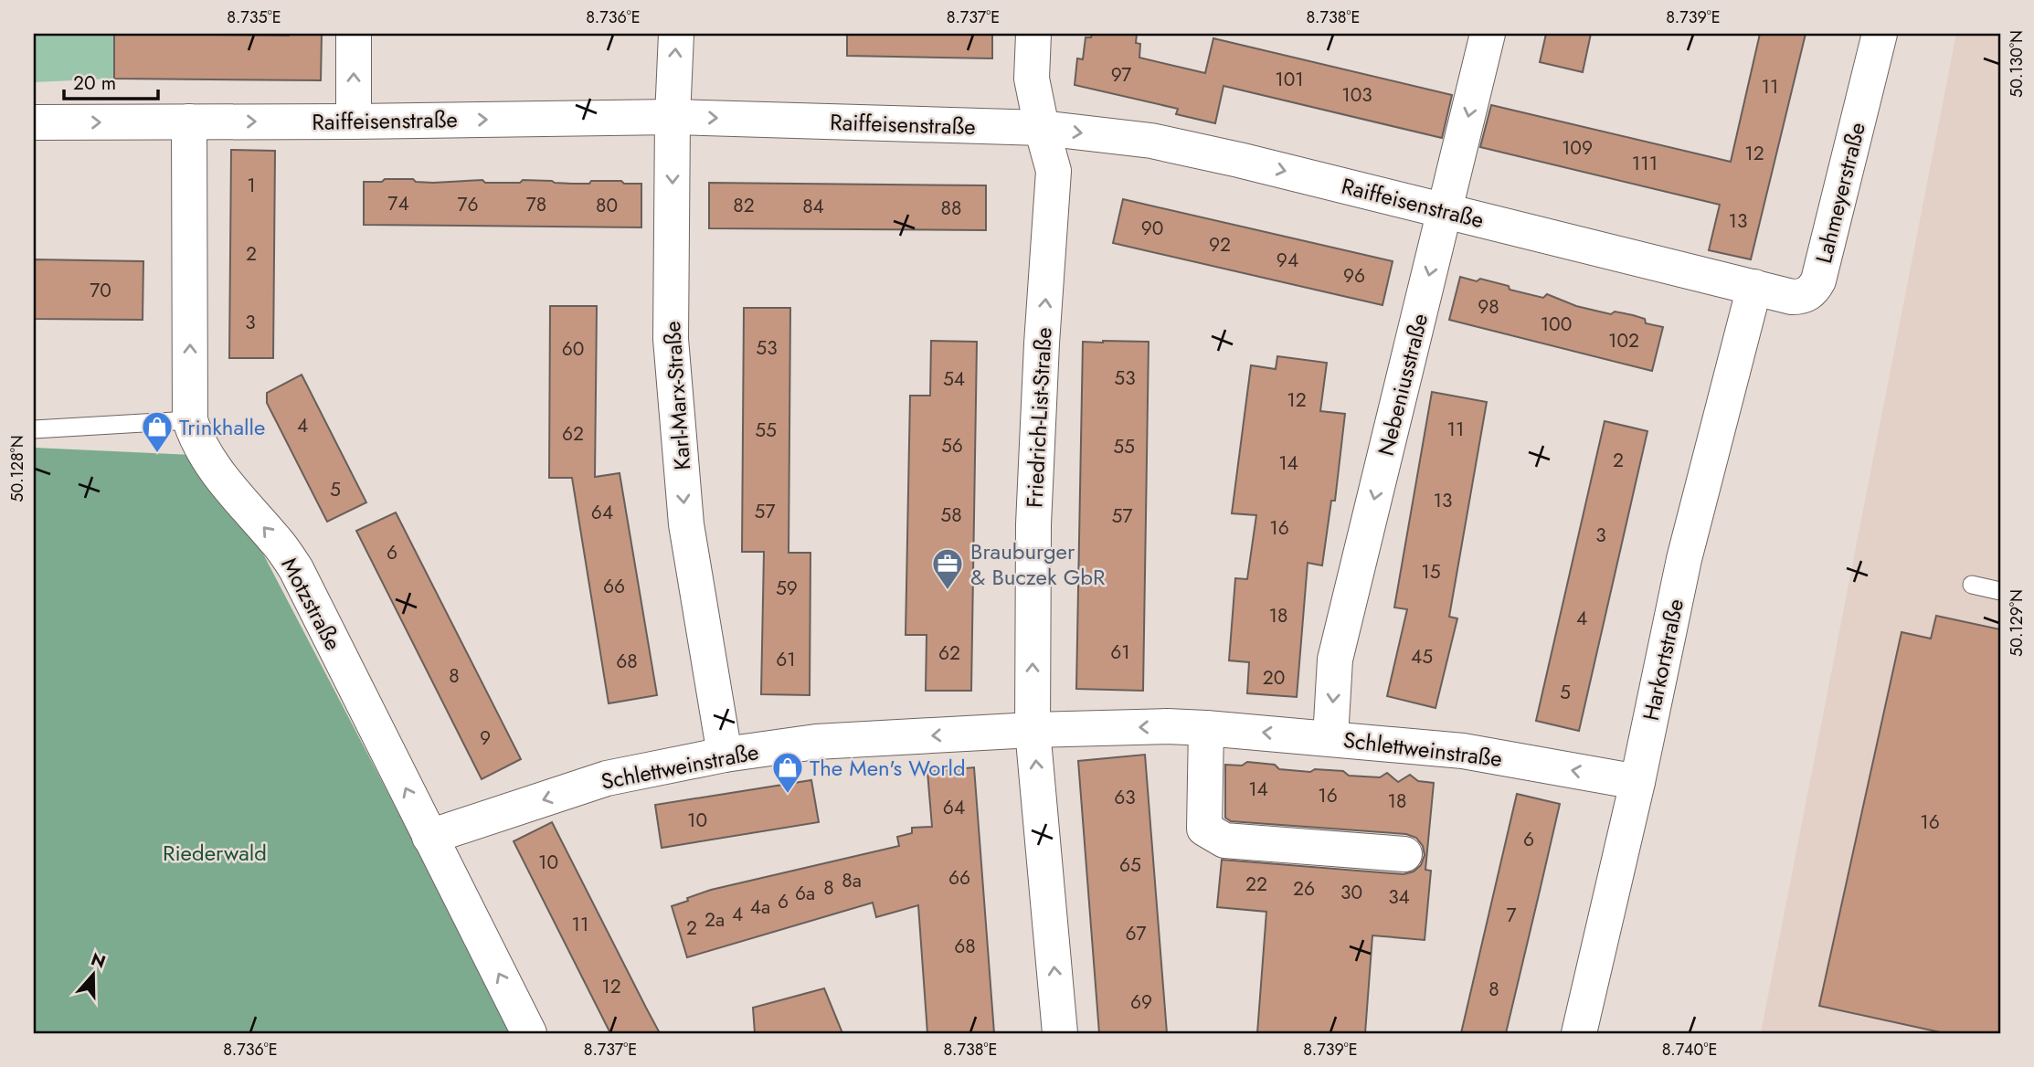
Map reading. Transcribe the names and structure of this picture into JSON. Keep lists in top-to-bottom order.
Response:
{
  "streets": {
    "street": [
      "Raiffeisenstraße",
      "Lahmeyerstraße",
      "Nebeniusstraße",
      "Karl-Marx-Straße",
      "Friedrich-List-Straße",
      "Motzstraße",
      "Harkortstraße",
      "Schlettweinstraße"
    ]
  },
  "crossings": [
    ["Raiffeisenstraße", "Lahmeyerstraße"],
    ["Raiffeisenstraße", "Nebeniusstraße"],
    ["Raiffeisenstraße", "Karl-Marx-Straße"],
    ["Raiffeisenstraße", "Friedrich-List-Straße"],
    ["Raiffeisenstraße", "Motzstraße"],
    ["Raiffeisenstraße", "Harkortstraße"],
    ["Lahmeyerstraße", "Harkortstraße"],
    ["Nebeniusstraße", "Schlettweinstraße"],
    ["Karl-Marx-Straße", "Schlettweinstraße"],
    ["Friedrich-List-Straße", "Schlettweinstraße"],
    ["Motzstraße", "Schlettweinstraße"],
    ["Harkortstraße", "Schlettweinstraße"]
  ],
  "one_way": [
    "Raiffeisenstraße",
    "Nebeniusstraße",
    "Friedrich-List-Straße",
    "Motzstraße",
    "Schlettweinstraße"
  ],
  "parks": ["Riederwald"],
  "places": {
    "shop": ["Trinkhalle", "The Men's World"],
    "office": ["Brauburger & Buczek GbR"]
  },
  "house_numbers": [
    "97",
    "101",
    "11",
    "103",
    "109",
    "12",
    "111",
    "1",
    "74",
    "76",
    "78",
    "80",
    "82",
    "84",
    "88",
    "13",
    "90",
    "92",
    "2",
    "94",
    "96",
    "70",
    "98",
    "3",
    "100",
    "102",
    "53",
    "60",
    "53",
    "54",
    "12",
    "4",
    "11",
    "55",
    "62",
    "56",
    "55",
    "2",
    "14",
    "5",
    "13",
    "57",
    "64",
    "58",
    "57",
    "16",
    "3",
    "6",
    "15",
    "66",
    "59",
    "18",
    "4",
    "61",
    "62",
    "45",
    "61",
    "68",
    "8",
    "20",
    "5",
    "9",
    "14",
    "16",
    "63",
    "18",
    "64",
    "10",
    "16",
    "6",
    "10",
    "65",
    "66",
    "8a",
    "22",
    "8",
    "26",
    "30",
    "6a",
    "34",
    "6",
    "4a",
    "4",
    "7",
    "2a",
    "11",
    "2",
    "67",
    "68",
    "12",
    "8",
    "69"
  ],
  "scale_bar": "20 m",
  "north": "top",
  "coordinates": [
    "8.735°E",
    "8.736°E",
    "8.737°E",
    "8.738°E",
    "8.739°E",
    "50.130°N",
    "50.128°N",
    "50.129°N",
    "8.740°E"
  ]
}
